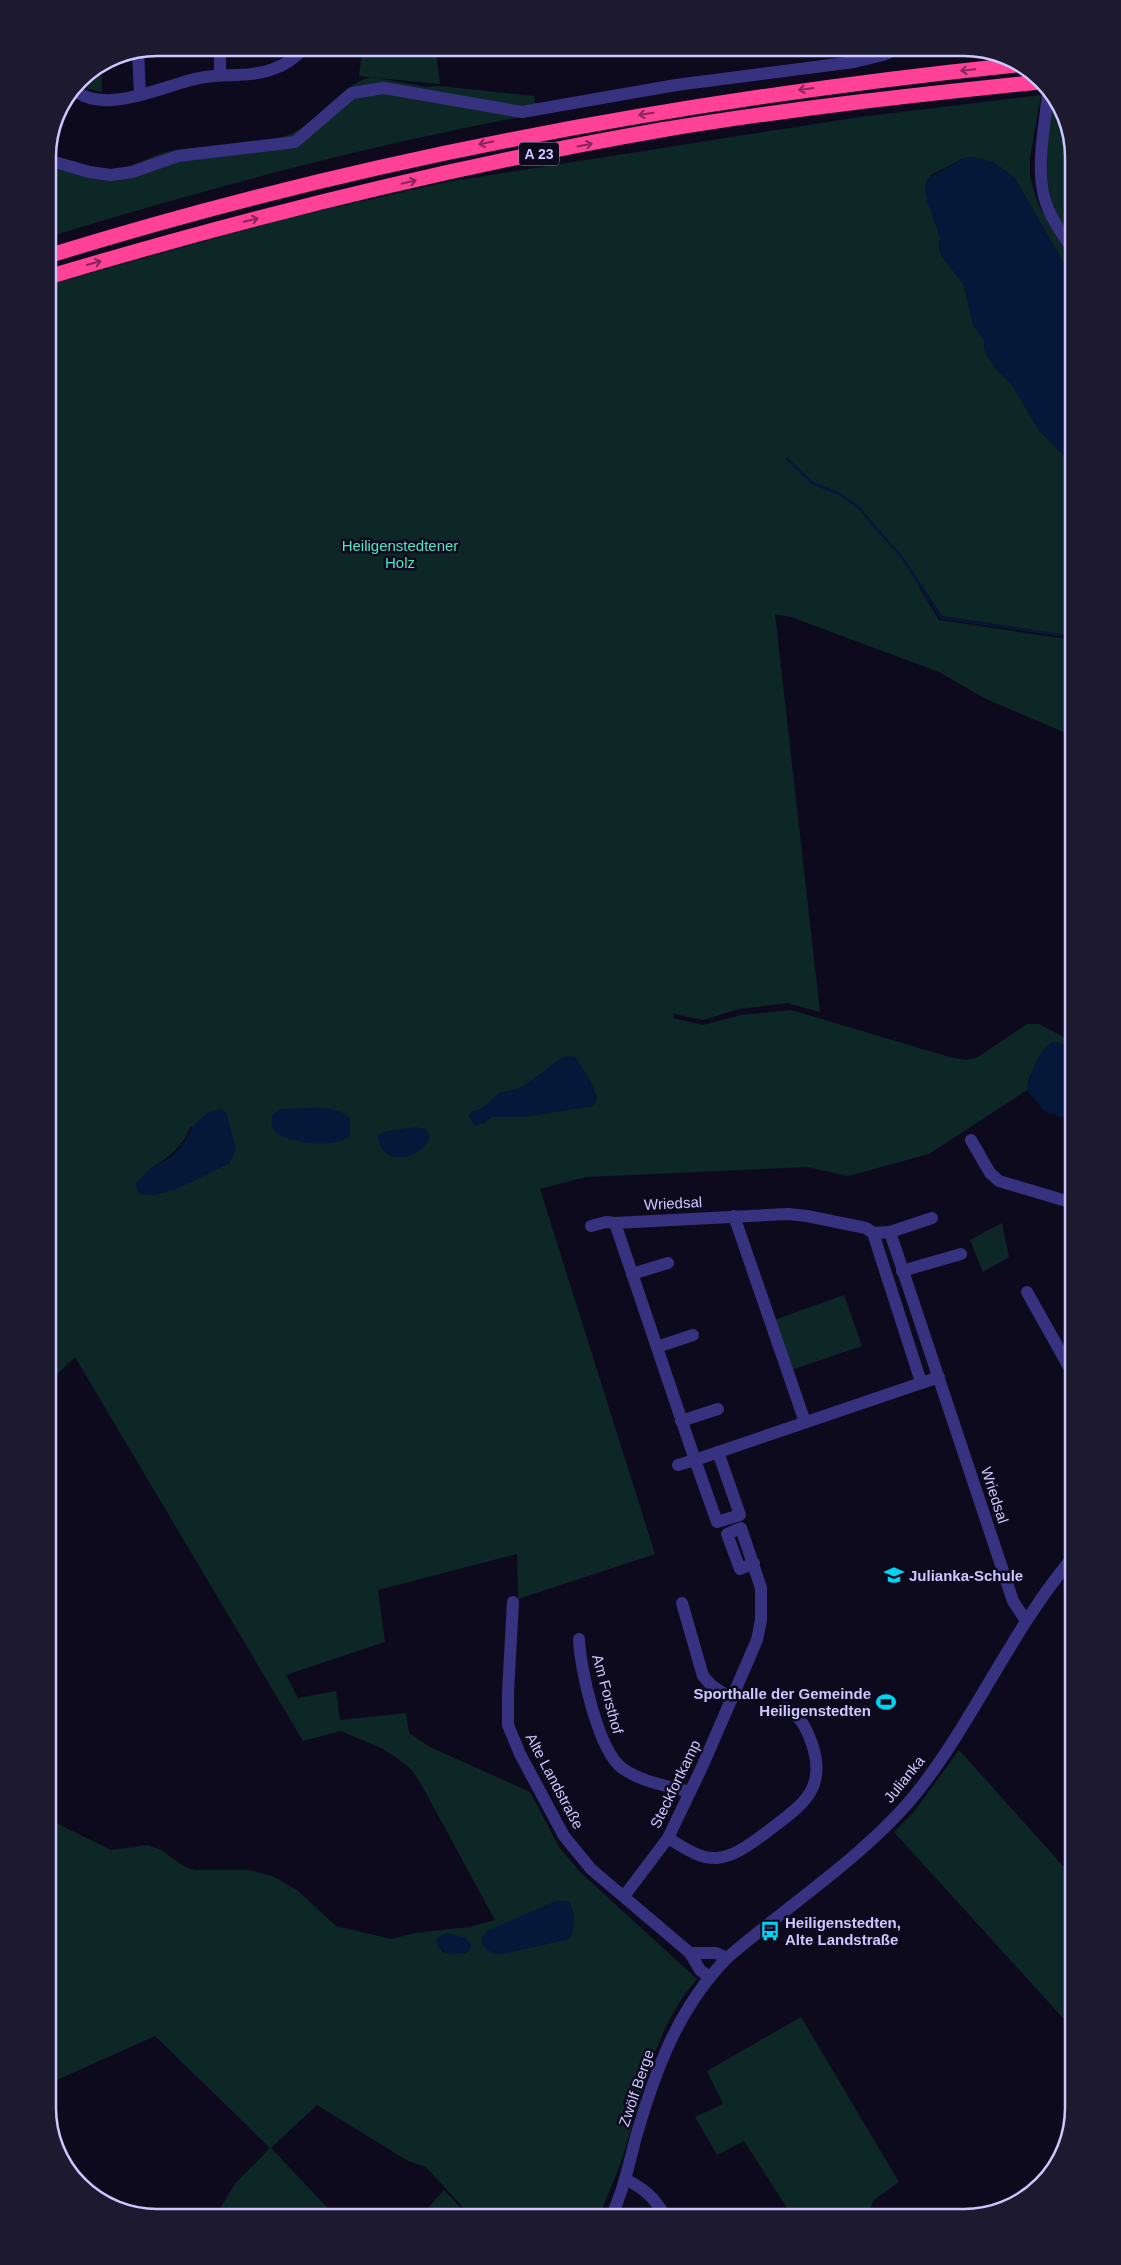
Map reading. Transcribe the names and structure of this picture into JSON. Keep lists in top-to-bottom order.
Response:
{
  "streets": {
    "highway": ["A 23"],
    "street": [
      "Wriedsal",
      "Am Forsthof",
      "Julianka",
      "Alte Landstraße",
      "Steckfortkamp",
      "Zwölf Berge"
    ]
  },
  "crossings": [
    ["Wriedsal", "Julianka"],
    ["Am Forsthof", "Steckfortkamp"],
    ["Julianka", "Alte Landstraße"],
    ["Julianka", "Zwölf Berge"],
    ["Alte Landstraße", "Steckfortkamp"],
    ["Alte Landstraße", "Zwölf Berge"]
  ],
  "parks": ["Heiligenstedtener Holz"],
  "places": {
    "school or university": ["Julianka-Schule"],
    "sports": ["Sporthalle der Gemeinde Heiligenstedten"],
    "bus stop": ["Heiligenstedten, Alte Landstraße"]
  }
}
